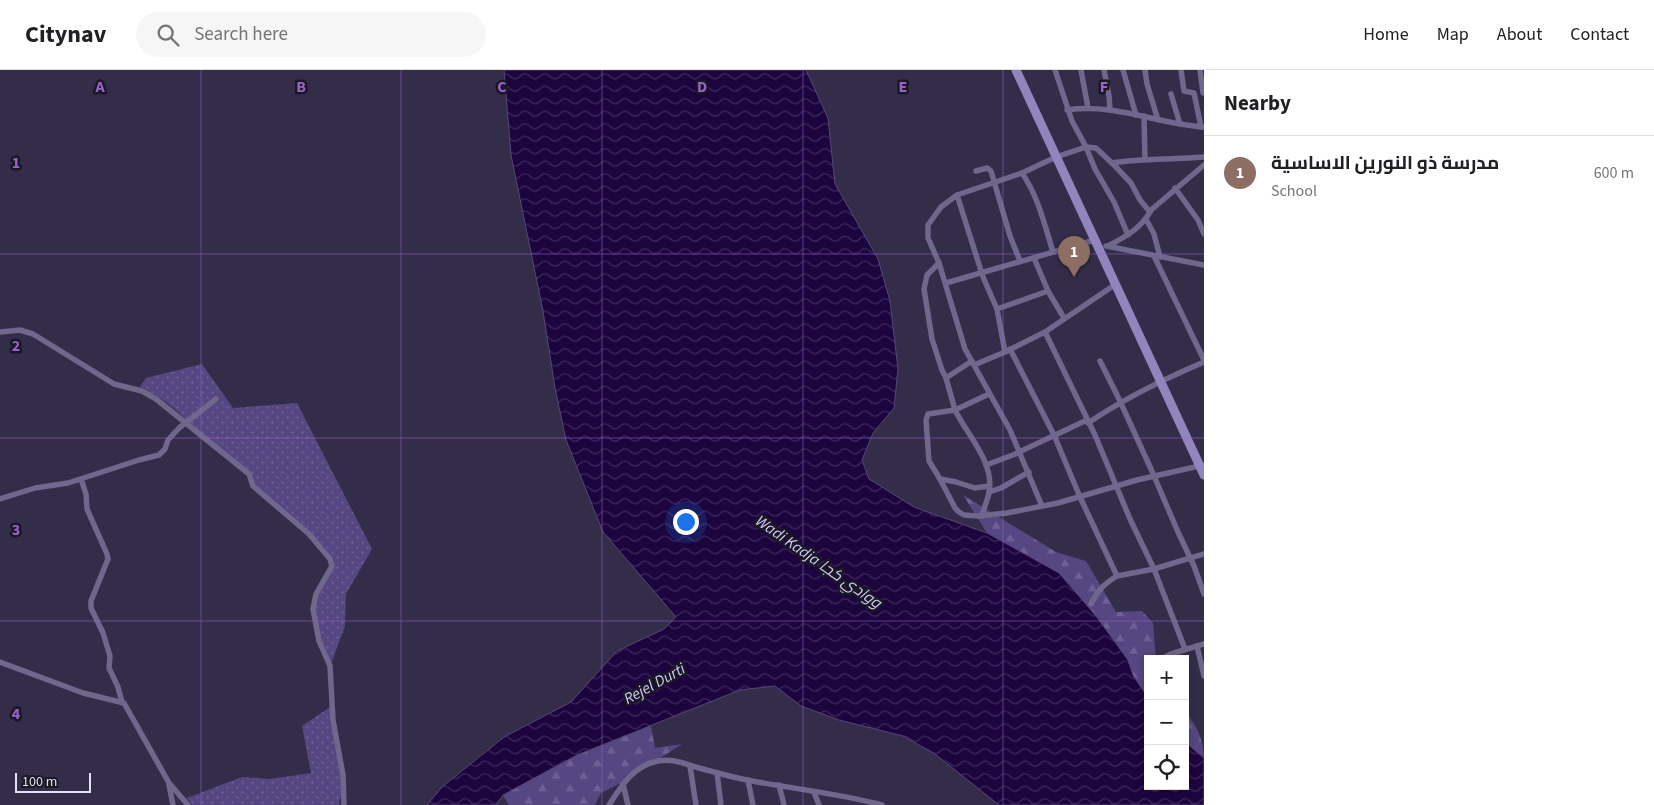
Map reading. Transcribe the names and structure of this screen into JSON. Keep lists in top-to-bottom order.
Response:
{
  "water": ["Wadi Kadja ووادي كجا", "Rejel Durti"],
  "scale_bar": "100 m",
  "page": {
    "header": "Citynav",
    "search": "Search here",
    "nav": [
      "Home",
      "Map",
      "About",
      "Contact"
    ],
    "heading": "Nearby",
    "list": [
      {
        "mark": "1",
        "name": "مدرسة ذو النورين الاساسية",
        "note": "School",
        "value": "600 m"
      }
    ],
    "pins": "1",
    "map_buttons": ["+", "−"],
    "scale": "100 m"
  },
  "grid": {
    "columns": [
      "A",
      "B",
      "C",
      "D",
      "E",
      "F"
    ],
    "rows": [
      "1",
      "2",
      "3",
      "4"
    ]
  }
}
